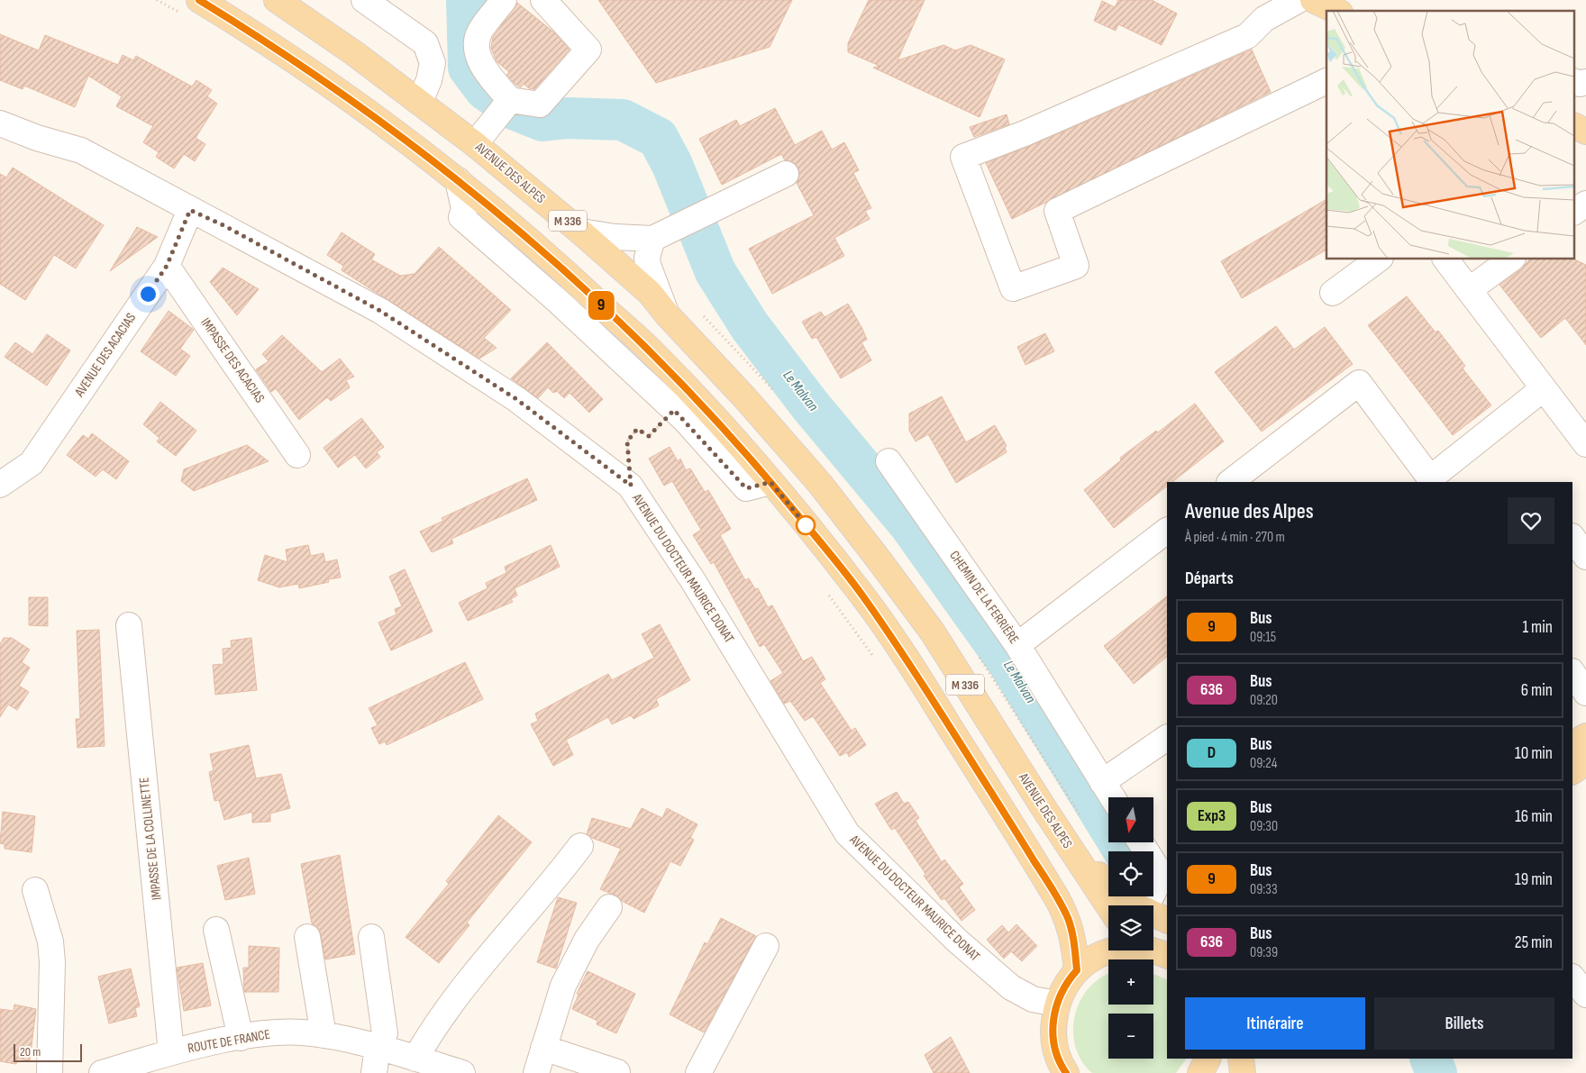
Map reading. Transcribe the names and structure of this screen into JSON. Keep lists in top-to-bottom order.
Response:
{
  "streets": {
    "main road": ["AVENUE DES ALPES", "M 336"],
    "street": [
      "AVENUE DES ACACIAS",
      "IMPASSE DES ACACIAS",
      "AVENUE DU DOCTEUR MAURICE DONAT",
      "CHEMIN DE LA FERRIÈRE",
      "IMPASSE DE LA COLLINETTE",
      "ROUTE DE FRANCE"
    ]
  },
  "crossings": [
    ["AVENUE DES ACACIAS", "IMPASSE DES ACACIAS"],
    ["AVENUE DES ACACIAS", "AVENUE DU DOCTEUR MAURICE DONAT"],
    ["IMPASSE DE LA COLLINETTE", "ROUTE DE FRANCE"]
  ],
  "water": ["Le Malvan"],
  "lines": ["bus line 9"],
  "scale_bar": "20 m",
  "north": "bottom",
  "page": {
    "on_map": "9",
    "heading": [
      ["Avenue des Alpes", "À pied · 4 min · 270 m"],
      "Départs"
    ],
    "list": [
      {
        "mark": "9",
        "name": "Bus",
        "note": "09:15",
        "value": "1 min"
      },
      {
        "mark": "636",
        "name": "Bus",
        "note": "09:20",
        "value": "6 min"
      },
      {
        "mark": "D",
        "name": "Bus",
        "note": "09:24",
        "value": "10 min"
      },
      {
        "mark": "Exp3",
        "name": "Bus",
        "note": "09:30",
        "value": "16 min"
      },
      {
        "mark": "9",
        "name": "Bus",
        "note": "09:33",
        "value": "19 min"
      },
      {
        "mark": "636",
        "name": "Bus",
        "note": "09:39",
        "value": "25 min"
      }
    ],
    "map_buttons": ["+", "−"],
    "buttons": ["Itinéraire", "Billets"],
    "scale": "20 m"
  }
}
